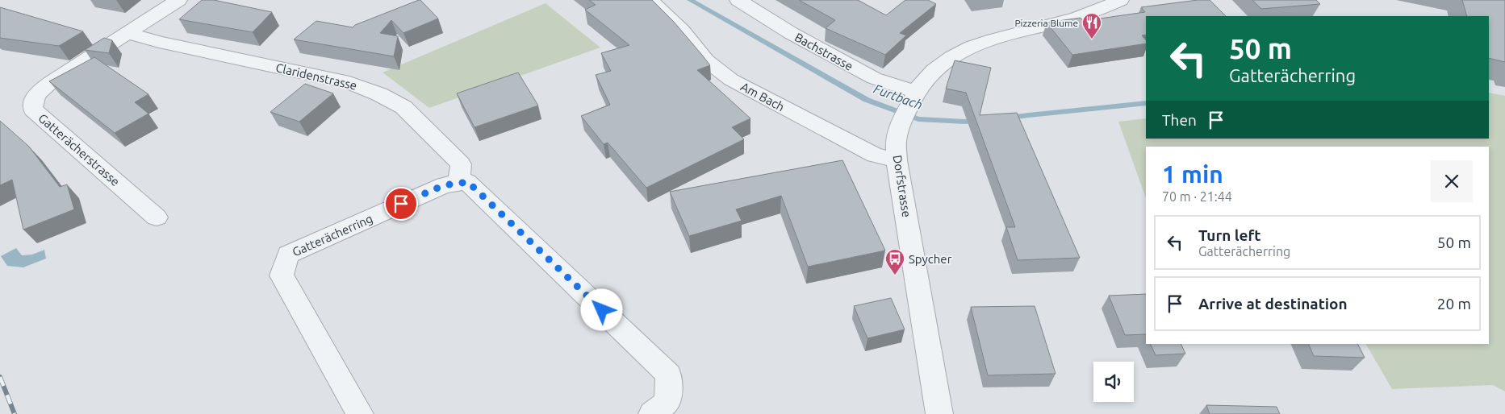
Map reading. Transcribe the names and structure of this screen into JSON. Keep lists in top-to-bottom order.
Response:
{
  "streets": {
    "street": [
      "Bachstrasse",
      "Claridenstrasse",
      "Am Bach",
      "Gatterächerstrasse",
      "Dorfstrasse",
      "Gatterächerring"
    ]
  },
  "crossings": [
    ["Bachstrasse", "Dorfstrasse"],
    ["Claridenstrasse", "Gatterächerstrasse"],
    ["Claridenstrasse", "Gatterächerring"],
    ["Am Bach", "Dorfstrasse"]
  ],
  "water": ["Furtbach"],
  "places": {
    "restaurant": ["Pizzeria Blume"],
    "bus stop": ["Spycher"]
  },
  "page": {
    "turn": ["50 m", "Gatterächerring"],
    "then": "Then",
    "heading": ["1 min", "70 m · 21:44"],
    "list": [
      {
        "name": "Turn left",
        "note": "Gatterächerring",
        "value": "50 m"
      },
      {
        "name": "Arrive at destination",
        "value": "20 m"
      }
    ]
  }
}
